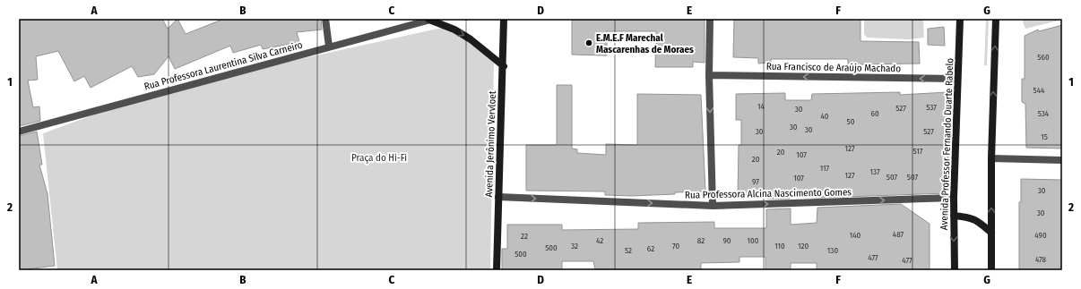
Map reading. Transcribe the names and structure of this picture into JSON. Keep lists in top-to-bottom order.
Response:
{
  "streets": {
    "street": [
      "Rua Professora Laurentina Silva Carneiro",
      "Rua Francisco de Araújo Machado",
      "Avenida Jerônimo Vervloet",
      "Avenida Professor Fernando Duarte Rabelo",
      "Rua Professora Alcina Nascimento Gomes"
    ]
  },
  "crossings": [
    ["Rua Francisco de Araújo Machado", "Avenida Professor Fernando Duarte Rabelo"],
    ["Avenida Jerônimo Vervloet", "Rua Professora Alcina Nascimento Gomes"],
    ["Avenida Professor Fernando Duarte Rabelo", "Rua Professora Alcina Nascimento Gomes"]
  ],
  "one_way": ["Rua Francisco de Araújo Machado", "Rua Professora Alcina Nascimento Gomes"],
  "parks": ["Praça do Hi-Fi"],
  "places": ["E.M.E.F Marechal Mascarenhas de Moraes"],
  "house_numbers": [
    "560",
    "544",
    "14",
    "537",
    "527",
    "30",
    "60",
    "534",
    "40",
    "50",
    "30",
    "30",
    "30",
    "527",
    "15",
    "127",
    "517",
    "20",
    "107",
    "20",
    "117",
    "137",
    "127",
    "507",
    "507",
    "107",
    "97",
    "30",
    "30",
    "487",
    "140",
    "490",
    "22",
    "42",
    "82",
    "90",
    "100",
    "32",
    "70",
    "110",
    "120",
    "500",
    "62",
    "52",
    "130",
    "500",
    "477",
    "478",
    "477"
  ],
  "grid": {
    "columns": [
      "A",
      "B",
      "C",
      "D",
      "E",
      "F",
      "G"
    ],
    "rows": ["1", "2"]
  }
}
